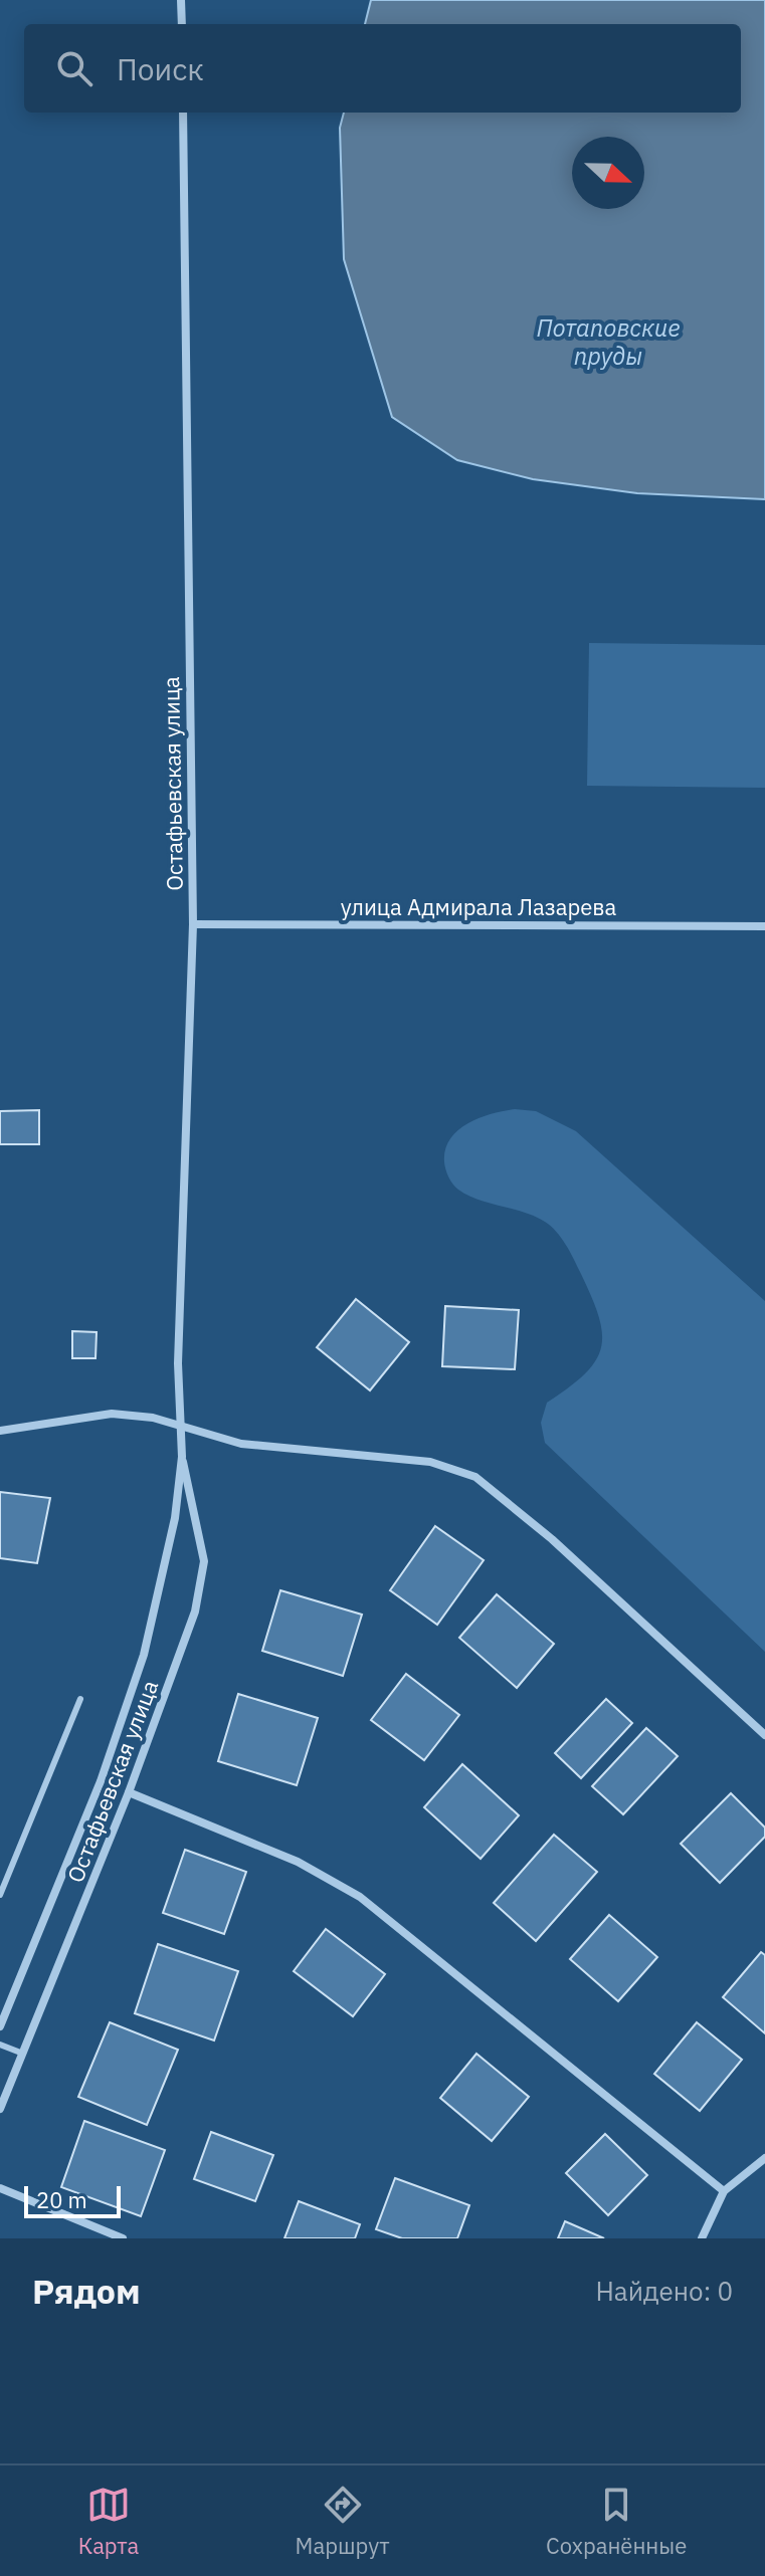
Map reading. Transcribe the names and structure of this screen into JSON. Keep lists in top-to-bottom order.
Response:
{
  "streets": {
    "street": ["Остафьевская улица", "улица Адмирала Лазарева"]
  },
  "crossings": [
    ["Остафьевская улица", "улица Адмирала Лазарева"]
  ],
  "water": ["Потаповские пруды"],
  "scale_bar": "20 m",
  "north": "right",
  "page": {
    "search": "Поиск",
    "scale": "20 m",
    "heading": ["Рядом", "Найдено: 0"],
    "nav": ["Карта", "Маршрут", "Сохранённые"]
  }
}
